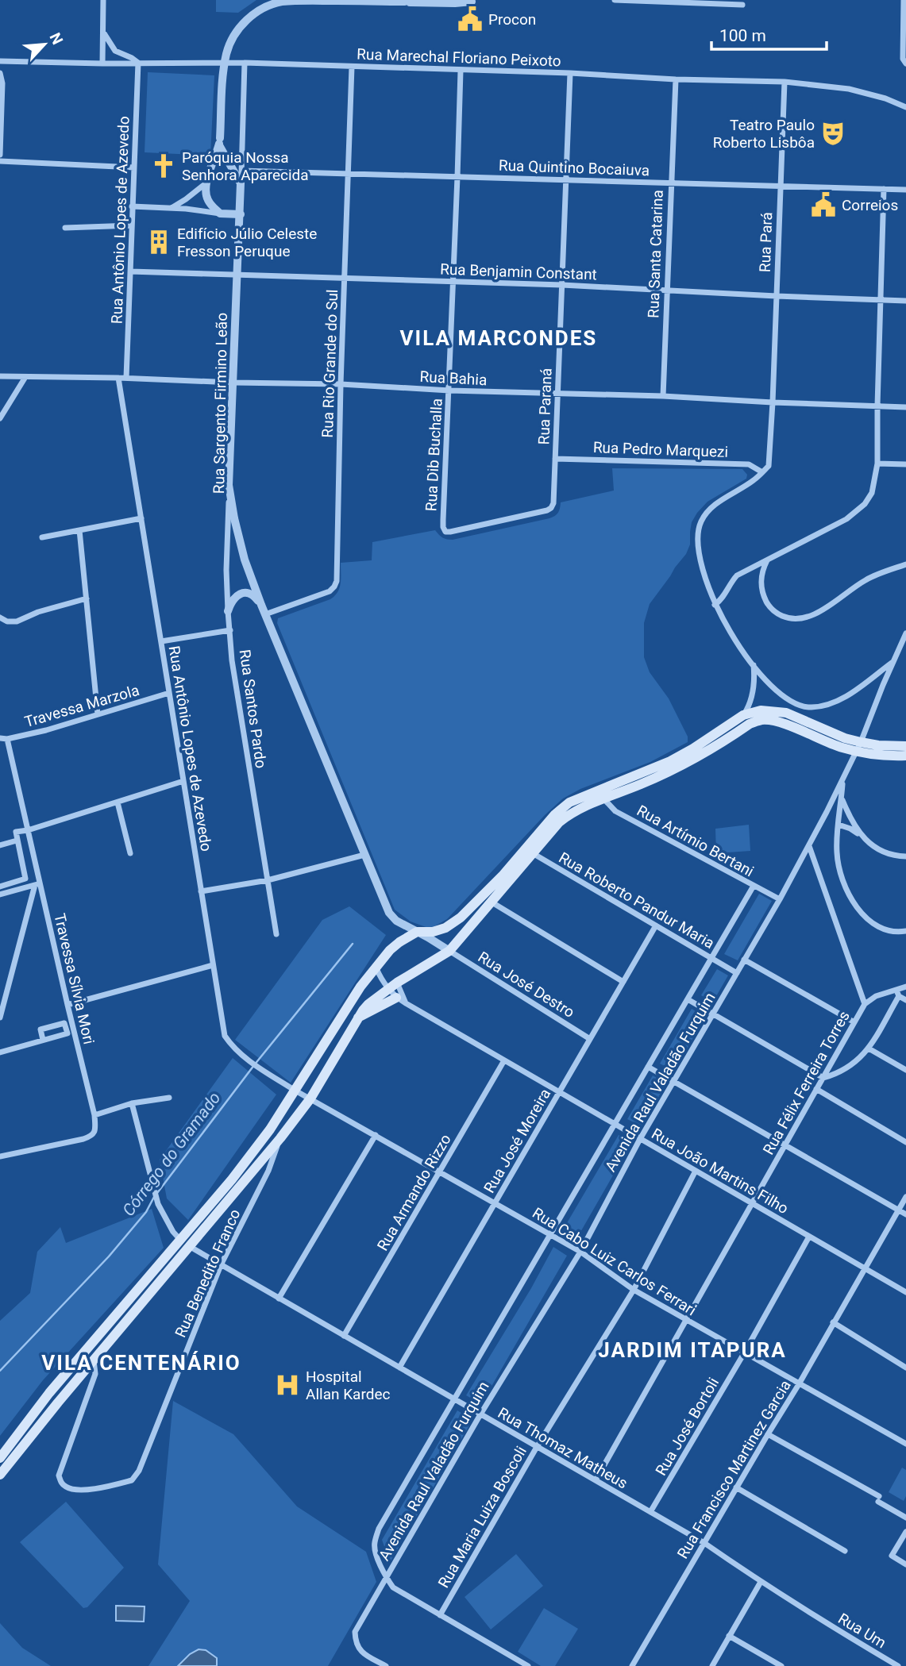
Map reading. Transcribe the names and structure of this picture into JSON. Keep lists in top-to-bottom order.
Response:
{
  "streets": {
    "street": [
      "Rua Marechal Floriano Peixoto",
      "Rua Quintino Bocaiuva",
      "Rua Antônio Lopes de Azevedo",
      "Rua Pará",
      "Rua Santa Catarina",
      "Rua Benjamin Constant",
      "Rua Rio Grande do Sul",
      "Rua Bahia",
      "Rua Sargento Firmino Leão",
      "Rua Paraná",
      "Rua Pedro Marquezi",
      "Rua Dib Buchalla",
      "Travessa Marzola",
      "Rua Santos Pardo",
      "Rua Artímio Bertani",
      "Rua Roberto Pandur Maria",
      "Travessa Sílvia Mori",
      "Rua José Destro",
      "Avenida Raul Valadão Furquim",
      "Rua Félix Ferreira Torres",
      "Rua José Moreira",
      "Rua João Martins Filho",
      "Rua Armando Rizzo",
      "Rua Cabo Luiz Carlos Ferrari",
      "Rua Benedito Franco",
      "Rua José Bortoli",
      "Rua Thomaz Matheus",
      "Rua Francisco Martinez Garcia",
      "Rua Maria Luiza Boscoli",
      "Rua Um"
    ]
  },
  "crossings": [
    ["Rua Marechal Floriano Peixoto", "Rua Antônio Lopes de Azevedo"],
    ["Rua Marechal Floriano Peixoto", "Rua Pará"],
    ["Rua Marechal Floriano Peixoto", "Rua Santa Catarina"],
    ["Rua Marechal Floriano Peixoto", "Rua Rio Grande do Sul"],
    ["Rua Marechal Floriano Peixoto", "Rua Sargento Firmino Leão"],
    ["Rua Marechal Floriano Peixoto", "Rua Paraná"],
    ["Rua Marechal Floriano Peixoto", "Rua Dib Buchalla"],
    ["Rua Quintino Bocaiuva", "Rua Pará"],
    ["Rua Quintino Bocaiuva", "Rua Santa Catarina"],
    ["Rua Quintino Bocaiuva", "Rua Rio Grande do Sul"],
    ["Rua Quintino Bocaiuva", "Rua Sargento Firmino Leão"],
    ["Rua Quintino Bocaiuva", "Rua Paraná"],
    ["Rua Quintino Bocaiuva", "Rua Dib Buchalla"],
    ["Rua Antônio Lopes de Azevedo", "Rua Benjamin Constant"],
    ["Rua Antônio Lopes de Azevedo", "Rua Bahia"],
    ["Rua Antônio Lopes de Azevedo", "Travessa Marzola"],
    ["Rua Antônio Lopes de Azevedo", "Rua Cabo Luiz Carlos Ferrari"],
    ["Rua Pará", "Rua Benjamin Constant"],
    ["Rua Pará", "Rua Bahia"],
    ["Rua Pará", "Rua Pedro Marquezi"],
    ["Rua Santa Catarina", "Rua Benjamin Constant"],
    ["Rua Santa Catarina", "Rua Bahia"],
    ["Rua Benjamin Constant", "Rua Rio Grande do Sul"],
    ["Rua Benjamin Constant", "Rua Sargento Firmino Leão"],
    ["Rua Benjamin Constant", "Rua Paraná"],
    ["Rua Benjamin Constant", "Rua Dib Buchalla"],
    ["Rua Rio Grande do Sul", "Rua Bahia"],
    ["Rua Rio Grande do Sul", "Rua Sargento Firmino Leão"],
    ["Rua Bahia", "Rua Sargento Firmino Leão"],
    ["Rua Bahia", "Rua Paraná"],
    ["Rua Bahia", "Rua Dib Buchalla"],
    ["Rua Sargento Firmino Leão", "Rua Santos Pardo"],
    ["Rua Sargento Firmino Leão", "Rua José Destro"],
    ["Rua Paraná", "Rua Pedro Marquezi"],
    ["Rua Paraná", "Rua Dib Buchalla"],
    ["Travessa Marzola", "Travessa Sílvia Mori"],
    ["Rua Artímio Bertani", "Avenida Raul Valadão Furquim"],
    ["Rua Roberto Pandur Maria", "Avenida Raul Valadão Furquim"],
    ["Rua Roberto Pandur Maria", "Rua José Moreira"],
    ["Rua José Destro", "Rua José Moreira"],
    ["Avenida Raul Valadão Furquim", "Rua Félix Ferreira Torres"],
    ["Avenida Raul Valadão Furquim", "Rua João Martins Filho"],
    ["Avenida Raul Valadão Furquim", "Rua Cabo Luiz Carlos Ferrari"],
    ["Avenida Raul Valadão Furquim", "Rua Thomaz Matheus"],
    ["Rua Félix Ferreira Torres", "Rua João Martins Filho"],
    ["Rua Félix Ferreira Torres", "Rua Cabo Luiz Carlos Ferrari"],
    ["Rua Félix Ferreira Torres", "Rua Thomaz Matheus"],
    ["Rua José Moreira", "Rua João Martins Filho"],
    ["Rua José Moreira", "Rua Cabo Luiz Carlos Ferrari"],
    ["Rua José Moreira", "Rua Thomaz Matheus"],
    ["Rua João Martins Filho", "Rua Armando Rizzo"],
    ["Rua João Martins Filho", "Rua José Bortoli"],
    ["Rua João Martins Filho", "Rua Francisco Martinez Garcia"],
    ["Rua João Martins Filho", "Rua Maria Luiza Boscoli"],
    ["Rua Armando Rizzo", "Rua Cabo Luiz Carlos Ferrari"],
    ["Rua Armando Rizzo", "Rua Thomaz Matheus"],
    ["Rua Cabo Luiz Carlos Ferrari", "Rua José Bortoli"],
    ["Rua Cabo Luiz Carlos Ferrari", "Rua Francisco Martinez Garcia"],
    ["Rua Cabo Luiz Carlos Ferrari", "Rua Maria Luiza Boscoli"],
    ["Rua Benedito Franco", "Rua Thomaz Matheus"],
    ["Rua José Bortoli", "Rua Thomaz Matheus"],
    ["Rua Thomaz Matheus", "Rua Francisco Martinez Garcia"],
    ["Rua Thomaz Matheus", "Rua Maria Luiza Boscoli"],
    ["Rua Thomaz Matheus", "Rua Um"]
  ],
  "districts": ["VILA MARCONDES", "JARDIM ITAPURA", "VILA CENTENÁRIO"],
  "water": ["Córrego do Gramado"],
  "places": {
    "public building": ["Procon", "Correios"],
    "theatre": ["Teatro Paulo Roberto Lisbôa"],
    "church": ["Paróquia Nossa Senhora Aparecida"],
    "building": ["Edifício Júlio Celeste Fresson Peruque"],
    "hospital": ["Hospital Allan Kardec"]
  },
  "scale_bar": "100 m",
  "north": "top right"
}
